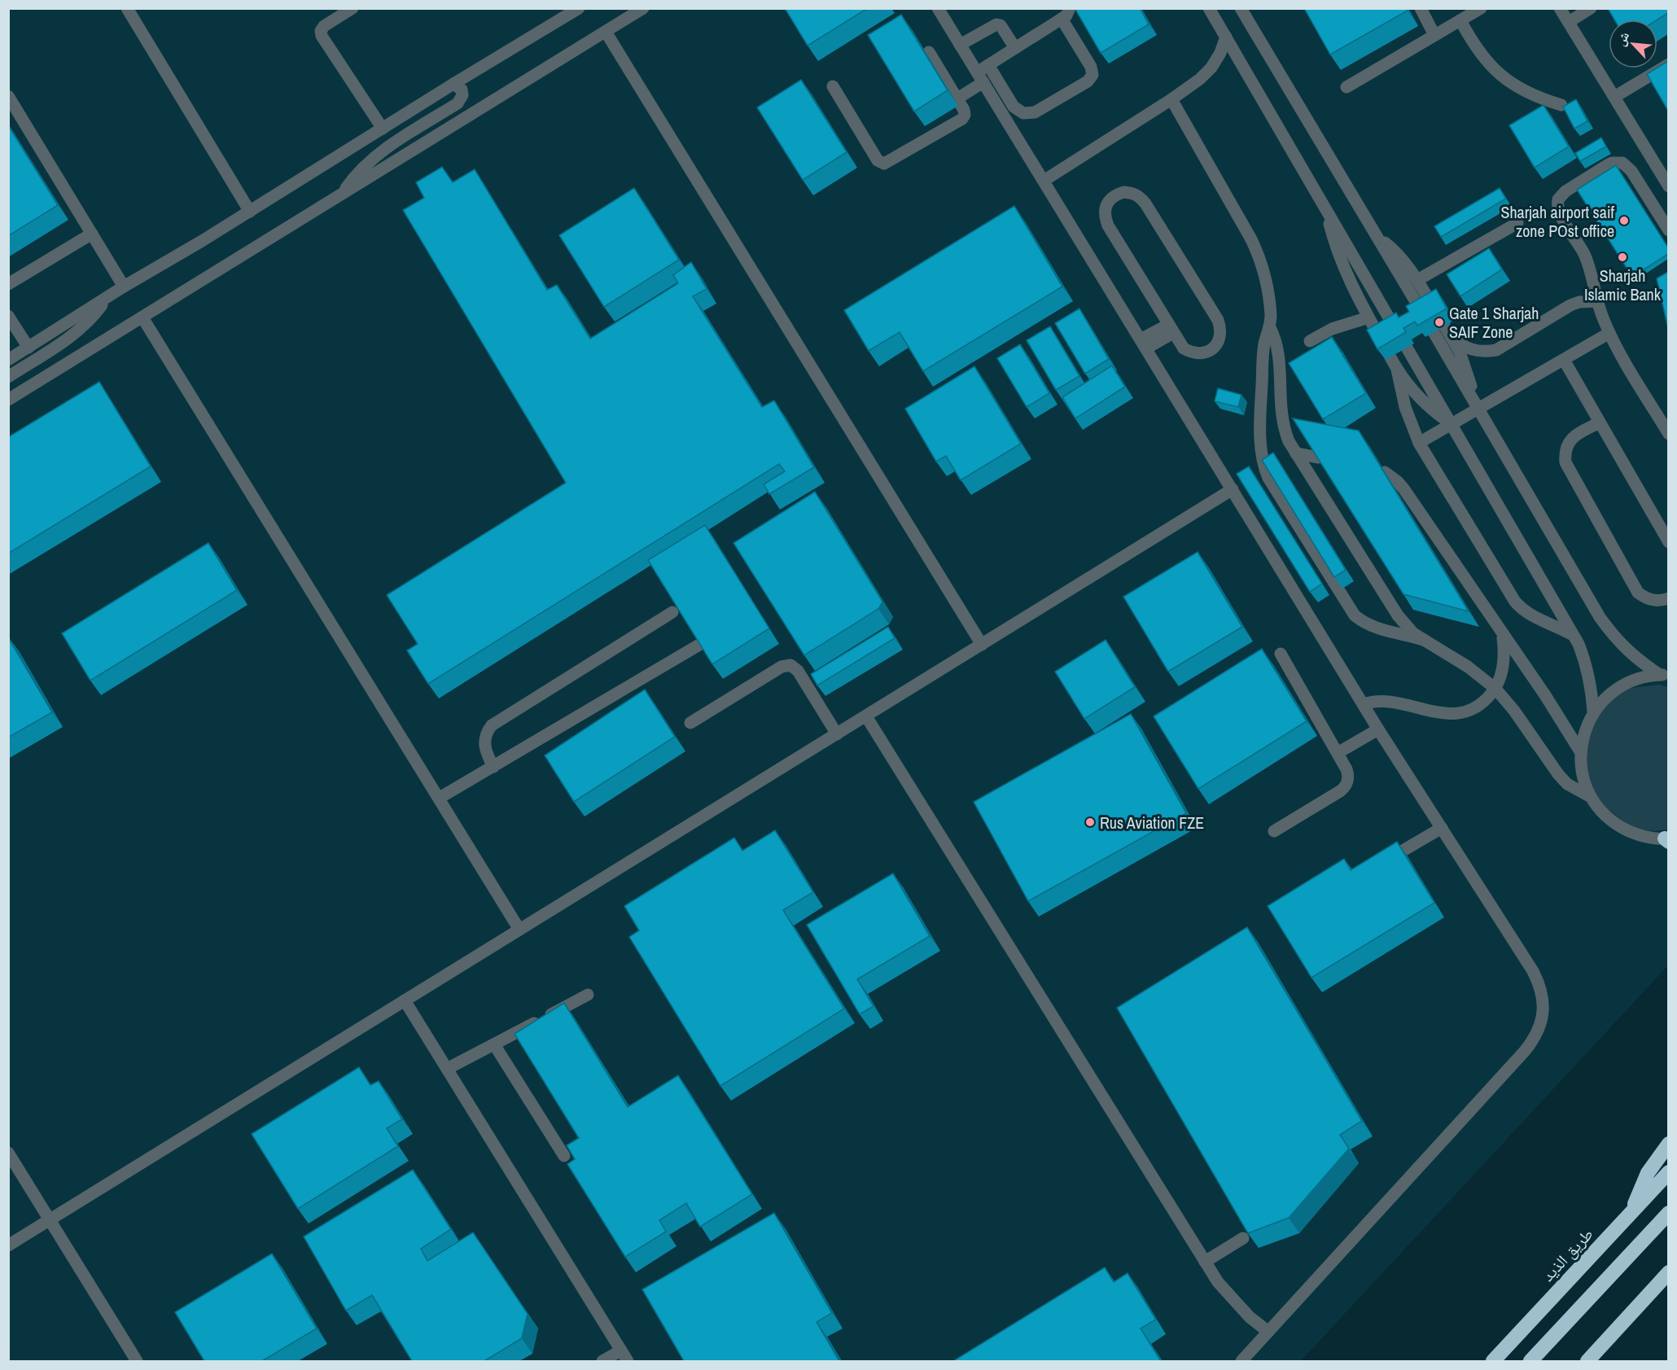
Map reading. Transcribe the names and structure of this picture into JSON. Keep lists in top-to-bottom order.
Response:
{
  "streets": {
    "highway": ["طريق الذيد"]
  },
  "places": [
    "Sharjah airport saif zone POst office",
    "Sharjah Islamic Bank",
    "Gate 1 Sharjah SAIF Zone",
    "Rus Aviation FZE"
  ],
  "north": "top left"
}
